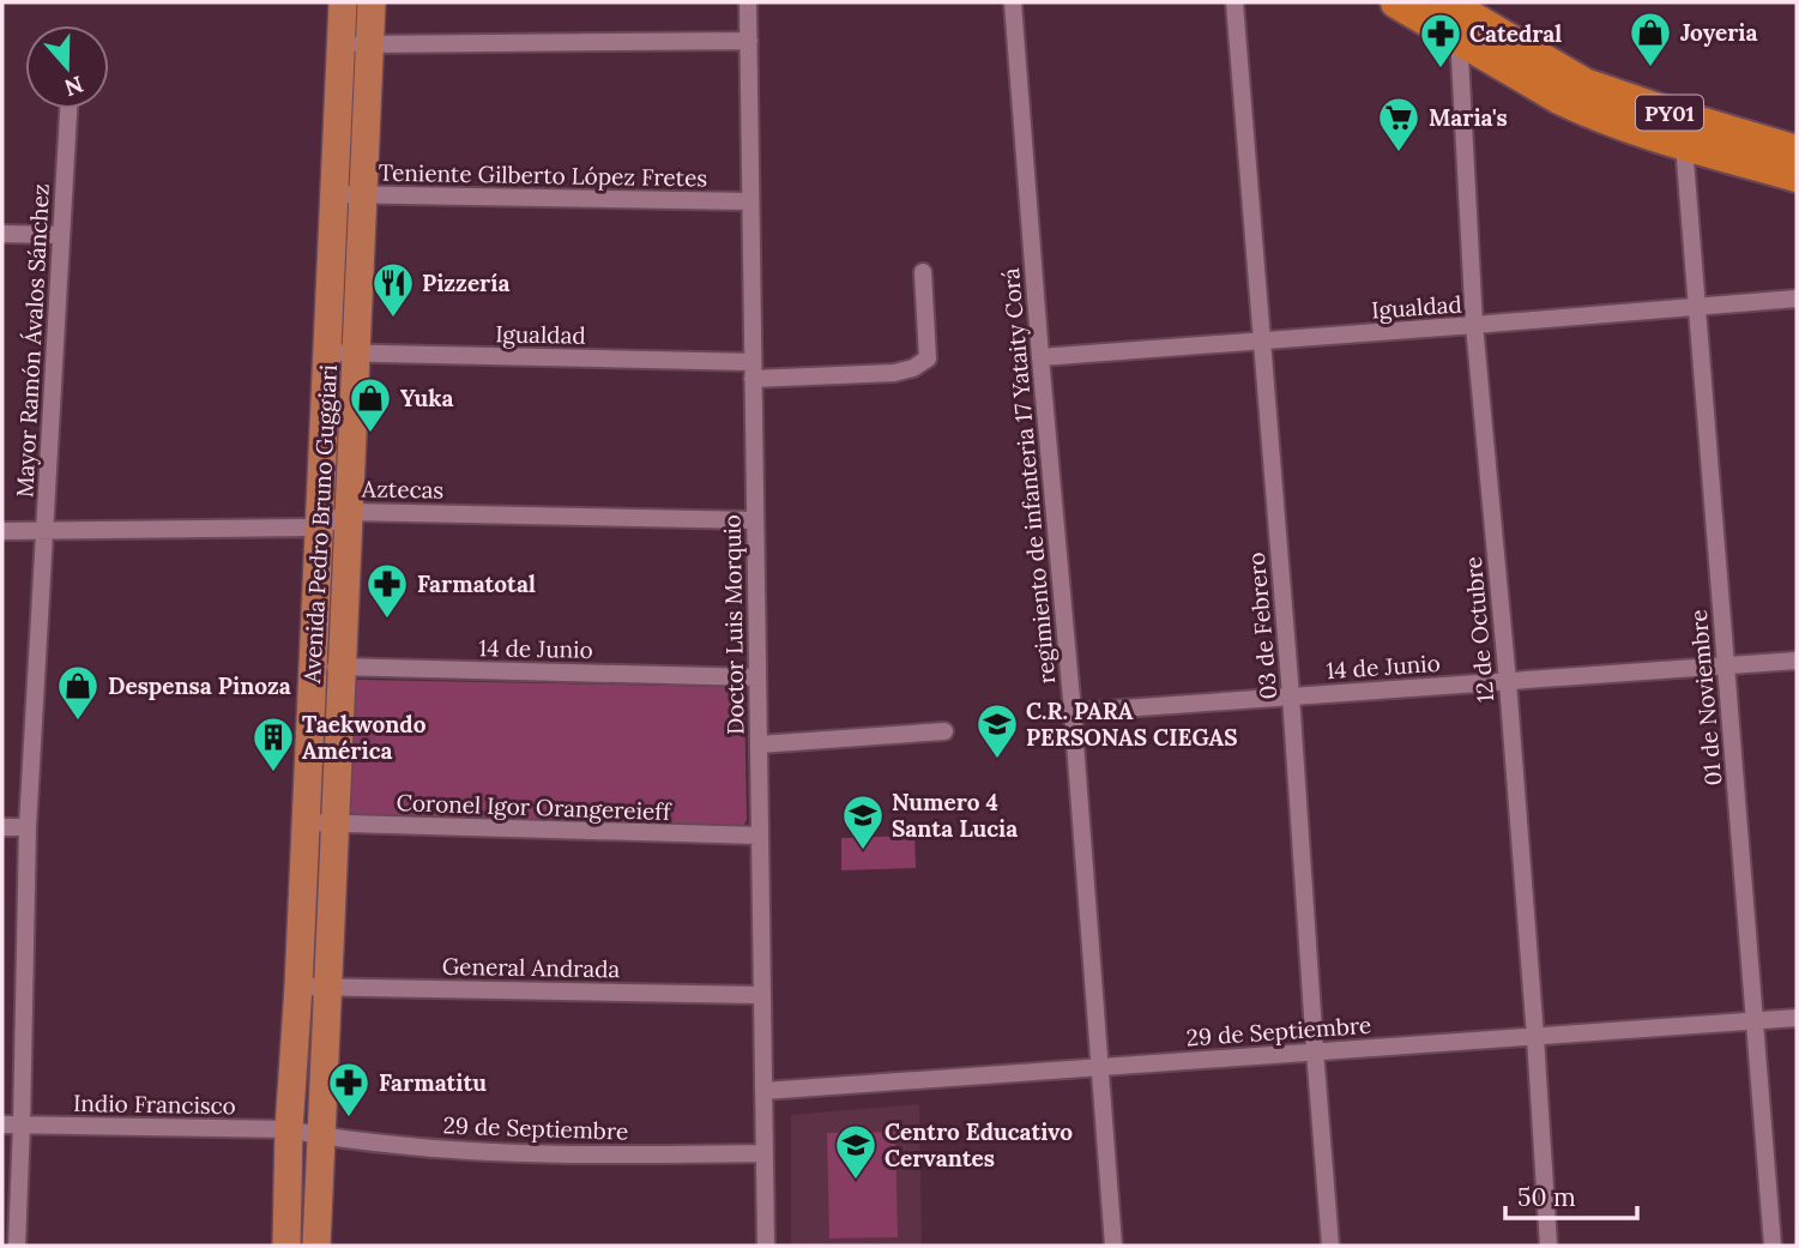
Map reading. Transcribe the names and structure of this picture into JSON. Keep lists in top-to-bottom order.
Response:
{
  "streets": {
    "highway": ["PY01"],
    "main road": ["Avenida Pedro Bruno Guggiari"],
    "street": [
      "Teniente Gilberto López Fretes",
      "Igualdad",
      "Mayor Ramón Ávalos Sánchez",
      "regimiento de infanteria 17 Yataity Corá",
      "Aztecas",
      "Doctor Luis Morquio",
      "03 de Febrero",
      "12 de Octubre",
      "14 de Junio",
      "01 de Noviembre",
      "Coronel Igor Orangereieff",
      "General Andrada",
      "29 de Septiembre",
      "Indio Francisco"
    ]
  },
  "crossings": [
    ["PY01", "12 de Octubre"],
    ["PY01", "01 de Noviembre"],
    ["Teniente Gilberto López Fretes", "Avenida Pedro Bruno Guggiari"],
    ["Teniente Gilberto López Fretes", "Doctor Luis Morquio"],
    ["Igualdad", "regimiento de infanteria 17 Yataity Corá"],
    ["Igualdad", "Avenida Pedro Bruno Guggiari"],
    ["Igualdad", "Doctor Luis Morquio"],
    ["Igualdad", "03 de Febrero"],
    ["Igualdad", "12 de Octubre"],
    ["Igualdad", "01 de Noviembre"],
    ["Mayor Ramón Ávalos Sánchez", "Aztecas"],
    ["Mayor Ramón Ávalos Sánchez", "Indio Francisco"],
    ["regimiento de infanteria 17 Yataity Corá", "14 de Junio"],
    ["regimiento de infanteria 17 Yataity Corá", "29 de Septiembre"],
    ["Aztecas", "Avenida Pedro Bruno Guggiari"],
    ["Aztecas", "Doctor Luis Morquio"],
    ["Avenida Pedro Bruno Guggiari", "14 de Junio"],
    ["Avenida Pedro Bruno Guggiari", "Coronel Igor Orangereieff"],
    ["Avenida Pedro Bruno Guggiari", "General Andrada"],
    ["Avenida Pedro Bruno Guggiari", "29 de Septiembre"],
    ["Avenida Pedro Bruno Guggiari", "Indio Francisco"],
    ["Doctor Luis Morquio", "14 de Junio"],
    ["Doctor Luis Morquio", "Coronel Igor Orangereieff"],
    ["Doctor Luis Morquio", "General Andrada"],
    ["Doctor Luis Morquio", "29 de Septiembre"],
    ["03 de Febrero", "14 de Junio"],
    ["03 de Febrero", "29 de Septiembre"],
    ["12 de Octubre", "14 de Junio"],
    ["12 de Octubre", "29 de Septiembre"],
    ["14 de Junio", "01 de Noviembre"],
    ["01 de Noviembre", "29 de Septiembre"],
    ["29 de Septiembre", "Indio Francisco"]
  ],
  "places": {
    "shop": ["Joyeria", "Yuka", "Despensa Pinoza"],
    "pharmacy": ["Catedral", "Farmatotal", "Farmatitu"],
    "supermarket": ["Maria's"],
    "restaurant": ["Pizzería"],
    "school or university": ["C.R. PARA PERSONAS CIEGAS", "Numero 4 Santa Lucia", "Centro Educativo Cervantes"],
    "building": ["Taekwondo América"]
  },
  "scale_bar": "50 m",
  "north": "bottom"
}
